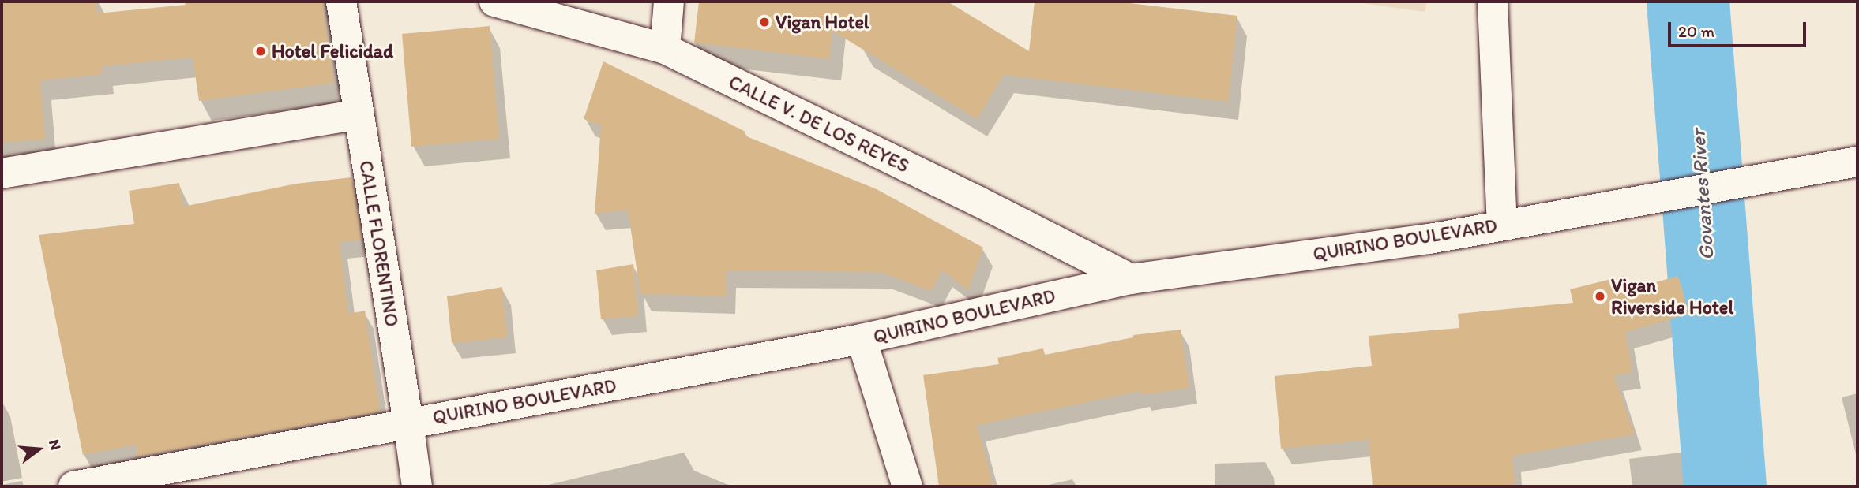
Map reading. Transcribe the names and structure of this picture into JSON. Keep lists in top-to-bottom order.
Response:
{
  "streets": {
    "street": ["CALLE V. DE LOS REYES", "QUIRINO BOULEVARD", "CALLE FLORENTINO"]
  },
  "crossings": [
    ["CALLE V. DE LOS REYES", "QUIRINO BOULEVARD"],
    ["QUIRINO BOULEVARD", "CALLE FLORENTINO"]
  ],
  "water": ["Govantes River"],
  "places": ["Vigan Hotel", "Hotel Felicidad", "Vigan Riverside Hotel"],
  "scale_bar": "20 m",
  "north": "right"
}
